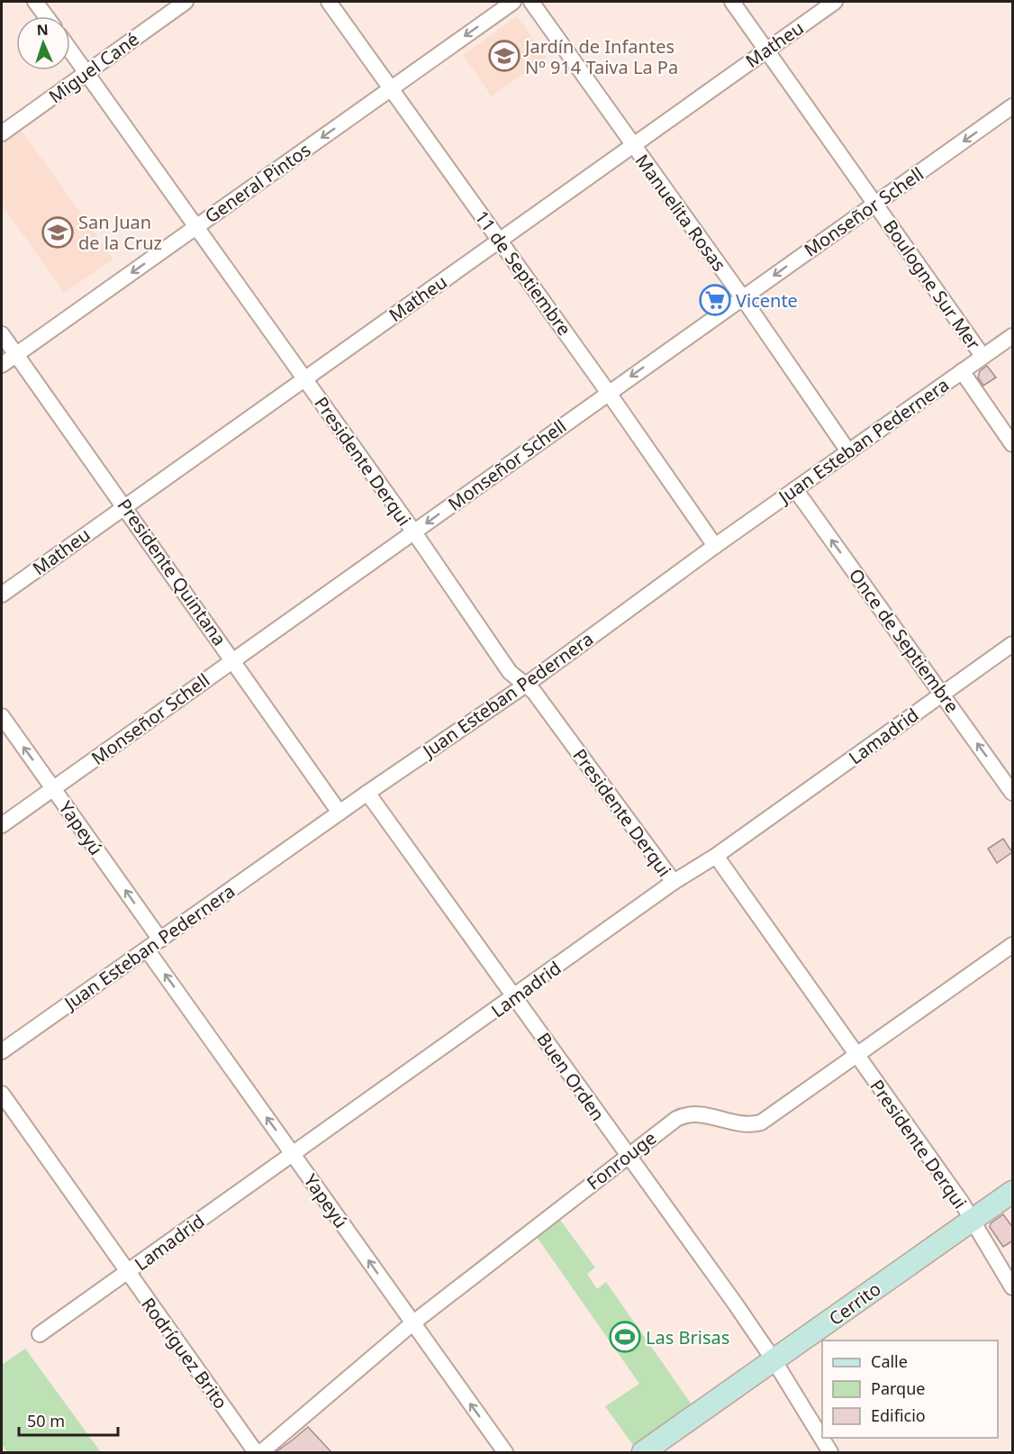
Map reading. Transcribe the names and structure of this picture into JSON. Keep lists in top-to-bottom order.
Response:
{
  "streets": {
    "main road": ["Cerrito"],
    "street": [
      "Matheu",
      "Miguel Cané",
      "General Pintos",
      "Monseñor Schell",
      "Manuelita Rosas",
      "11 de Septiembre",
      "Boulogne Sur Mer",
      "Juan Esteban Pedernera",
      "Presidente Derqui",
      "Presidente Quintana",
      "Once de Septiembre",
      "Lamadrid",
      "Yapeyú",
      "Buen Orden",
      "Fonrouge",
      "Rodríguez Brito"
    ]
  },
  "crossings": [
    ["Matheu", "Manuelita Rosas"],
    ["Matheu", "11 de Septiembre"],
    ["Matheu", "Boulogne Sur Mer"],
    ["Matheu", "Presidente Derqui"],
    ["Matheu", "Presidente Quintana"],
    ["Miguel Cané", "Presidente Derqui"],
    ["General Pintos", "11 de Septiembre"],
    ["General Pintos", "Presidente Derqui"],
    ["General Pintos", "Presidente Quintana"],
    ["Monseñor Schell", "Manuelita Rosas"],
    ["Monseñor Schell", "11 de Septiembre"],
    ["Monseñor Schell", "Boulogne Sur Mer"],
    ["Monseñor Schell", "Presidente Derqui"],
    ["Monseñor Schell", "Presidente Quintana"],
    ["Monseñor Schell", "Yapeyú"],
    ["Manuelita Rosas", "Juan Esteban Pedernera"],
    ["11 de Septiembre", "Juan Esteban Pedernera"],
    ["Boulogne Sur Mer", "Juan Esteban Pedernera"],
    ["Juan Esteban Pedernera", "Presidente Derqui"],
    ["Juan Esteban Pedernera", "Presidente Quintana"],
    ["Juan Esteban Pedernera", "Once de Septiembre"],
    ["Juan Esteban Pedernera", "Yapeyú"],
    ["Juan Esteban Pedernera", "Buen Orden"],
    ["Presidente Derqui", "Lamadrid"],
    ["Presidente Derqui", "Fonrouge"],
    ["Presidente Derqui", "Cerrito"],
    ["Once de Septiembre", "Lamadrid"],
    ["Lamadrid", "Yapeyú"],
    ["Lamadrid", "Buen Orden"],
    ["Lamadrid", "Rodríguez Brito"],
    ["Yapeyú", "Fonrouge"],
    ["Buen Orden", "Fonrouge"],
    ["Buen Orden", "Cerrito"]
  ],
  "one_way": [
    "General Pintos",
    "Monseñor Schell",
    "Once de Septiembre",
    "Yapeyú"
  ],
  "places": {
    "school or university": ["Jardín de Infantes Nº 914 Taiva La Pa", "San Juan de la Cruz"],
    "supermarket": ["Vicente"],
    "sports": ["Las Brisas"]
  },
  "legend": ["Calle", "Parque", "Edificio"],
  "scale_bar": "50 m",
  "north": "top"
}
